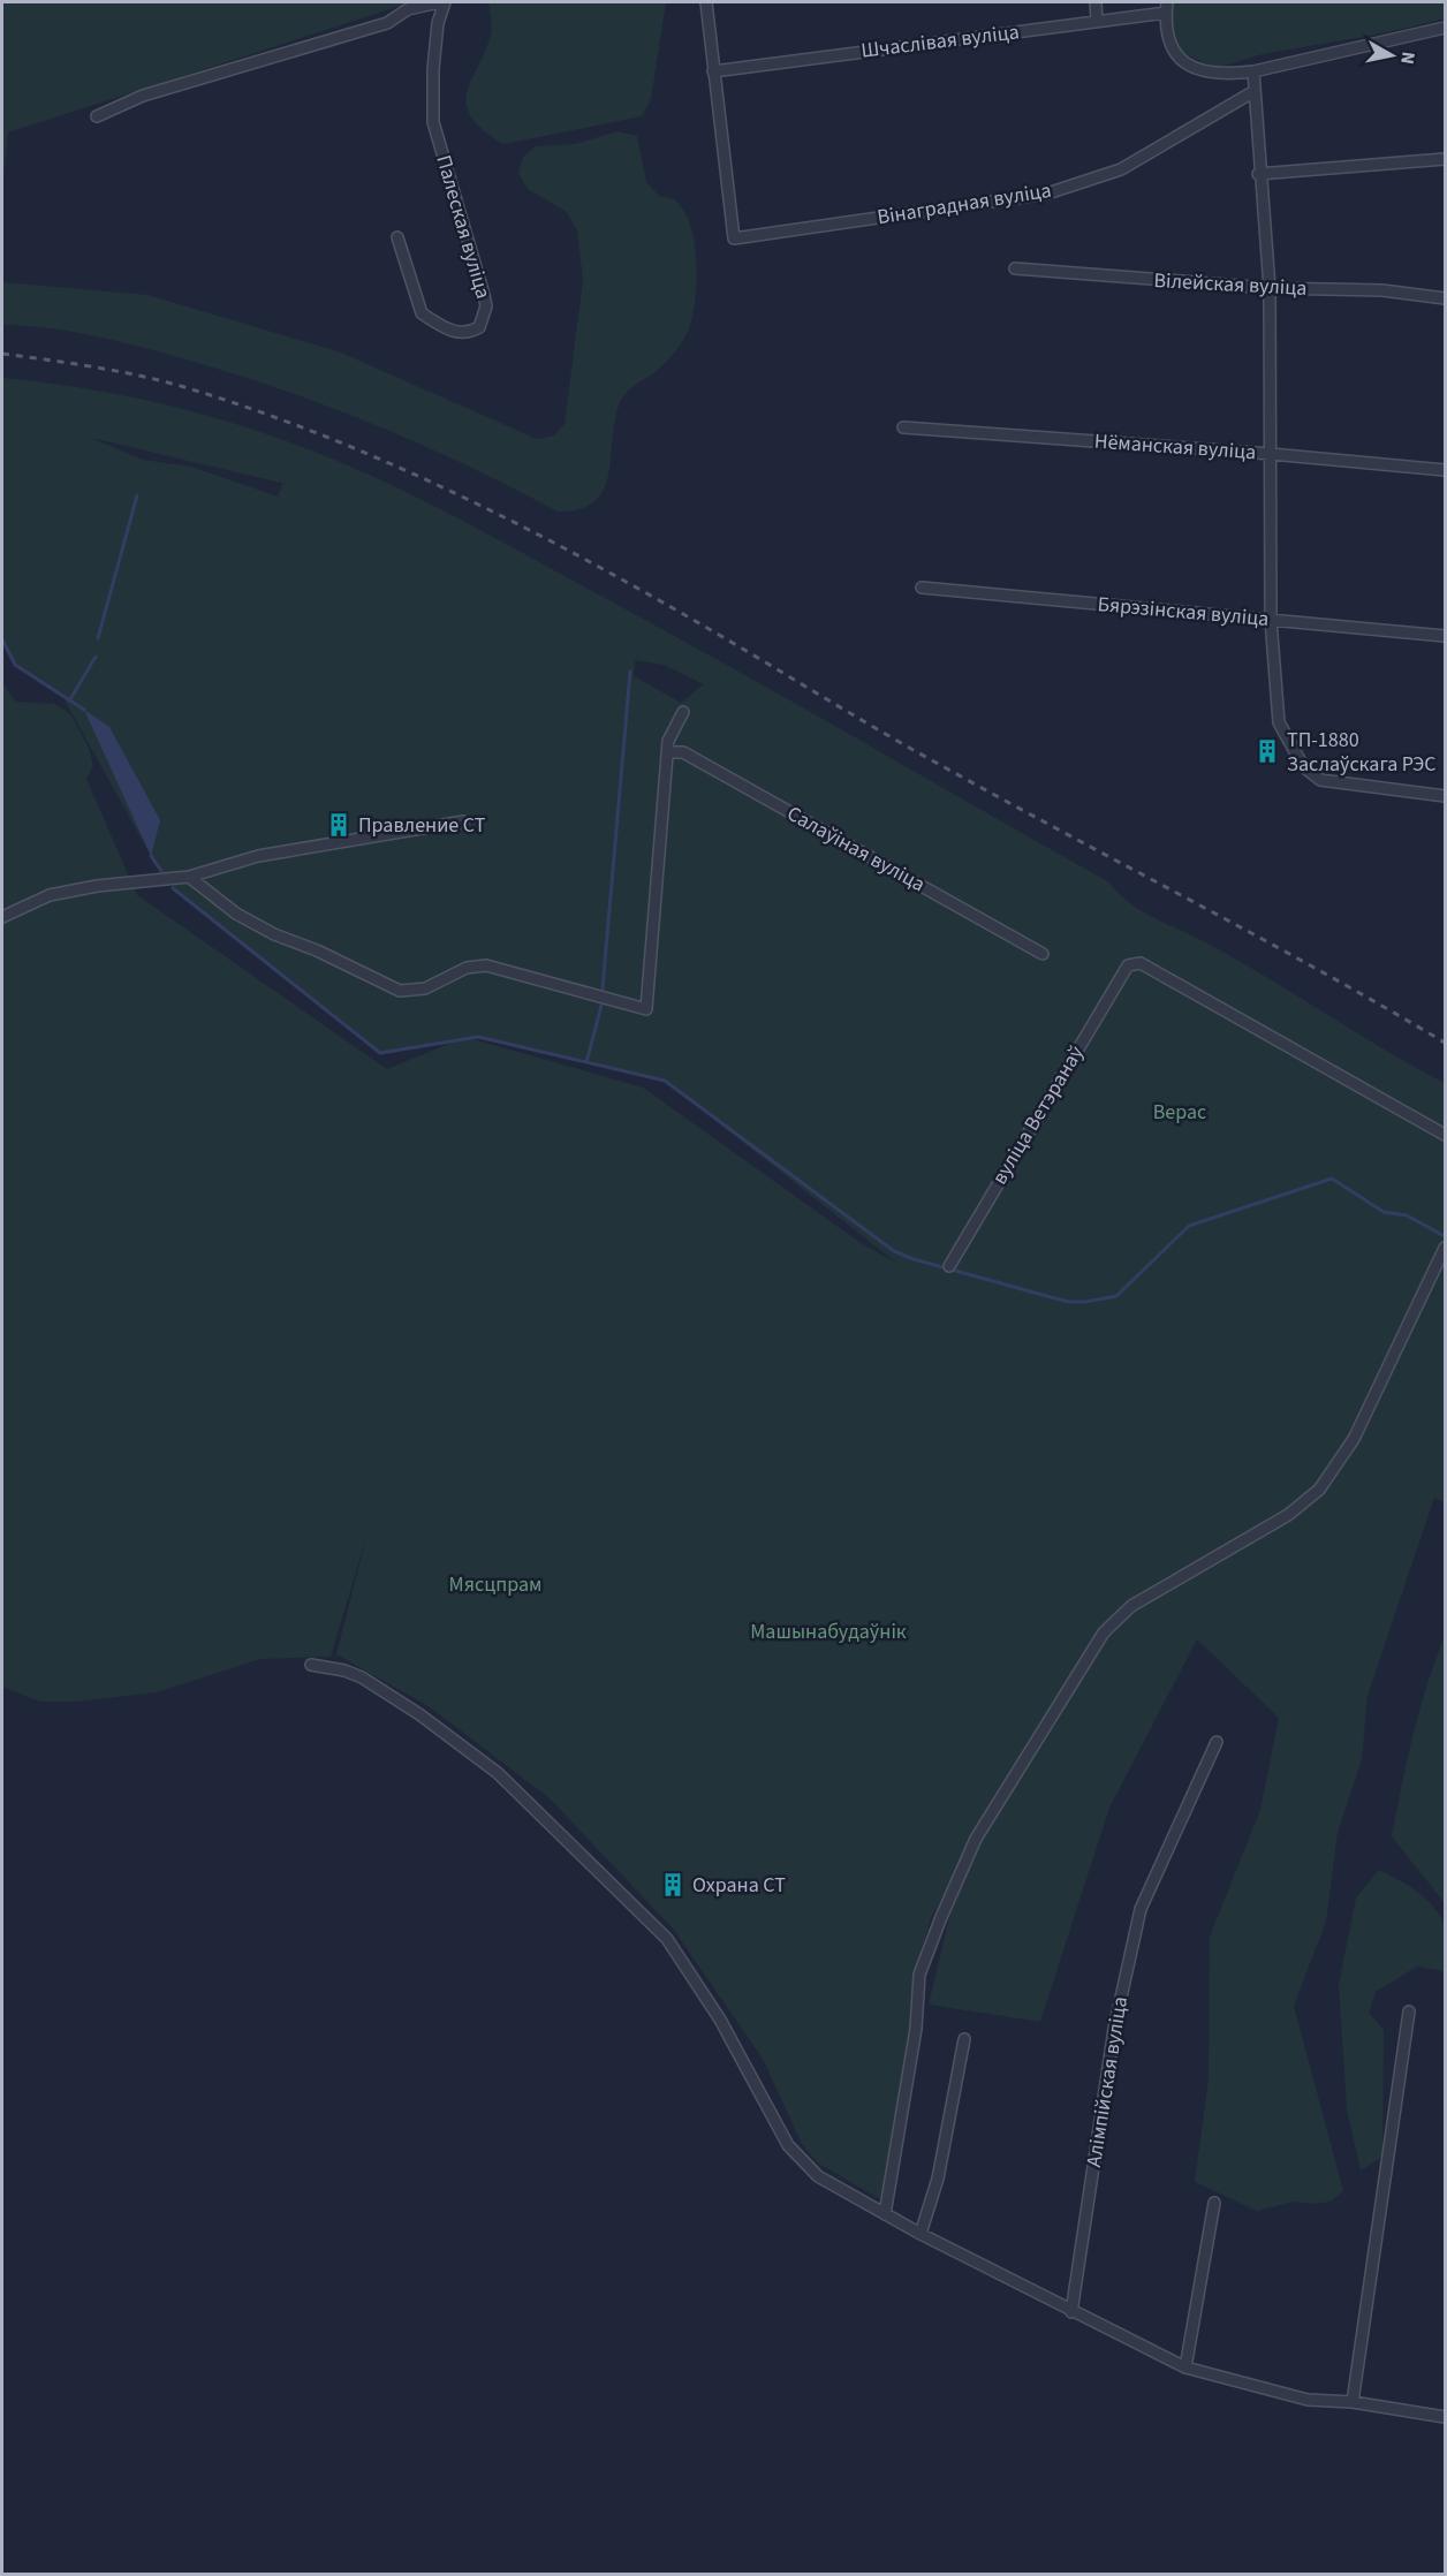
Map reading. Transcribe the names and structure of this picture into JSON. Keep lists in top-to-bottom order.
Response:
{
  "streets": {
    "street": [
      "Шчаслівая вуліца",
      "Вінаградная вуліца",
      "Палеская вуліца",
      "Вілейская вуліца",
      "Нёманская вуліца",
      "Бярэзінская вуліца",
      "Салаўіная вуліца",
      "вуліца Ветэранаў",
      "Алімпійская вуліца"
    ]
  },
  "crossings": [
    ["Шчаслівая вуліца", "Вінаградная вуліца"]
  ],
  "parks": ["Верас", "Мясцпрам", "Машынабудаўнік"],
  "places": {
    "building": ["ТП-1880 Заслаўскага РЭС", "Правление СТ", "Охрана СТ"]
  },
  "north": "right"
}
